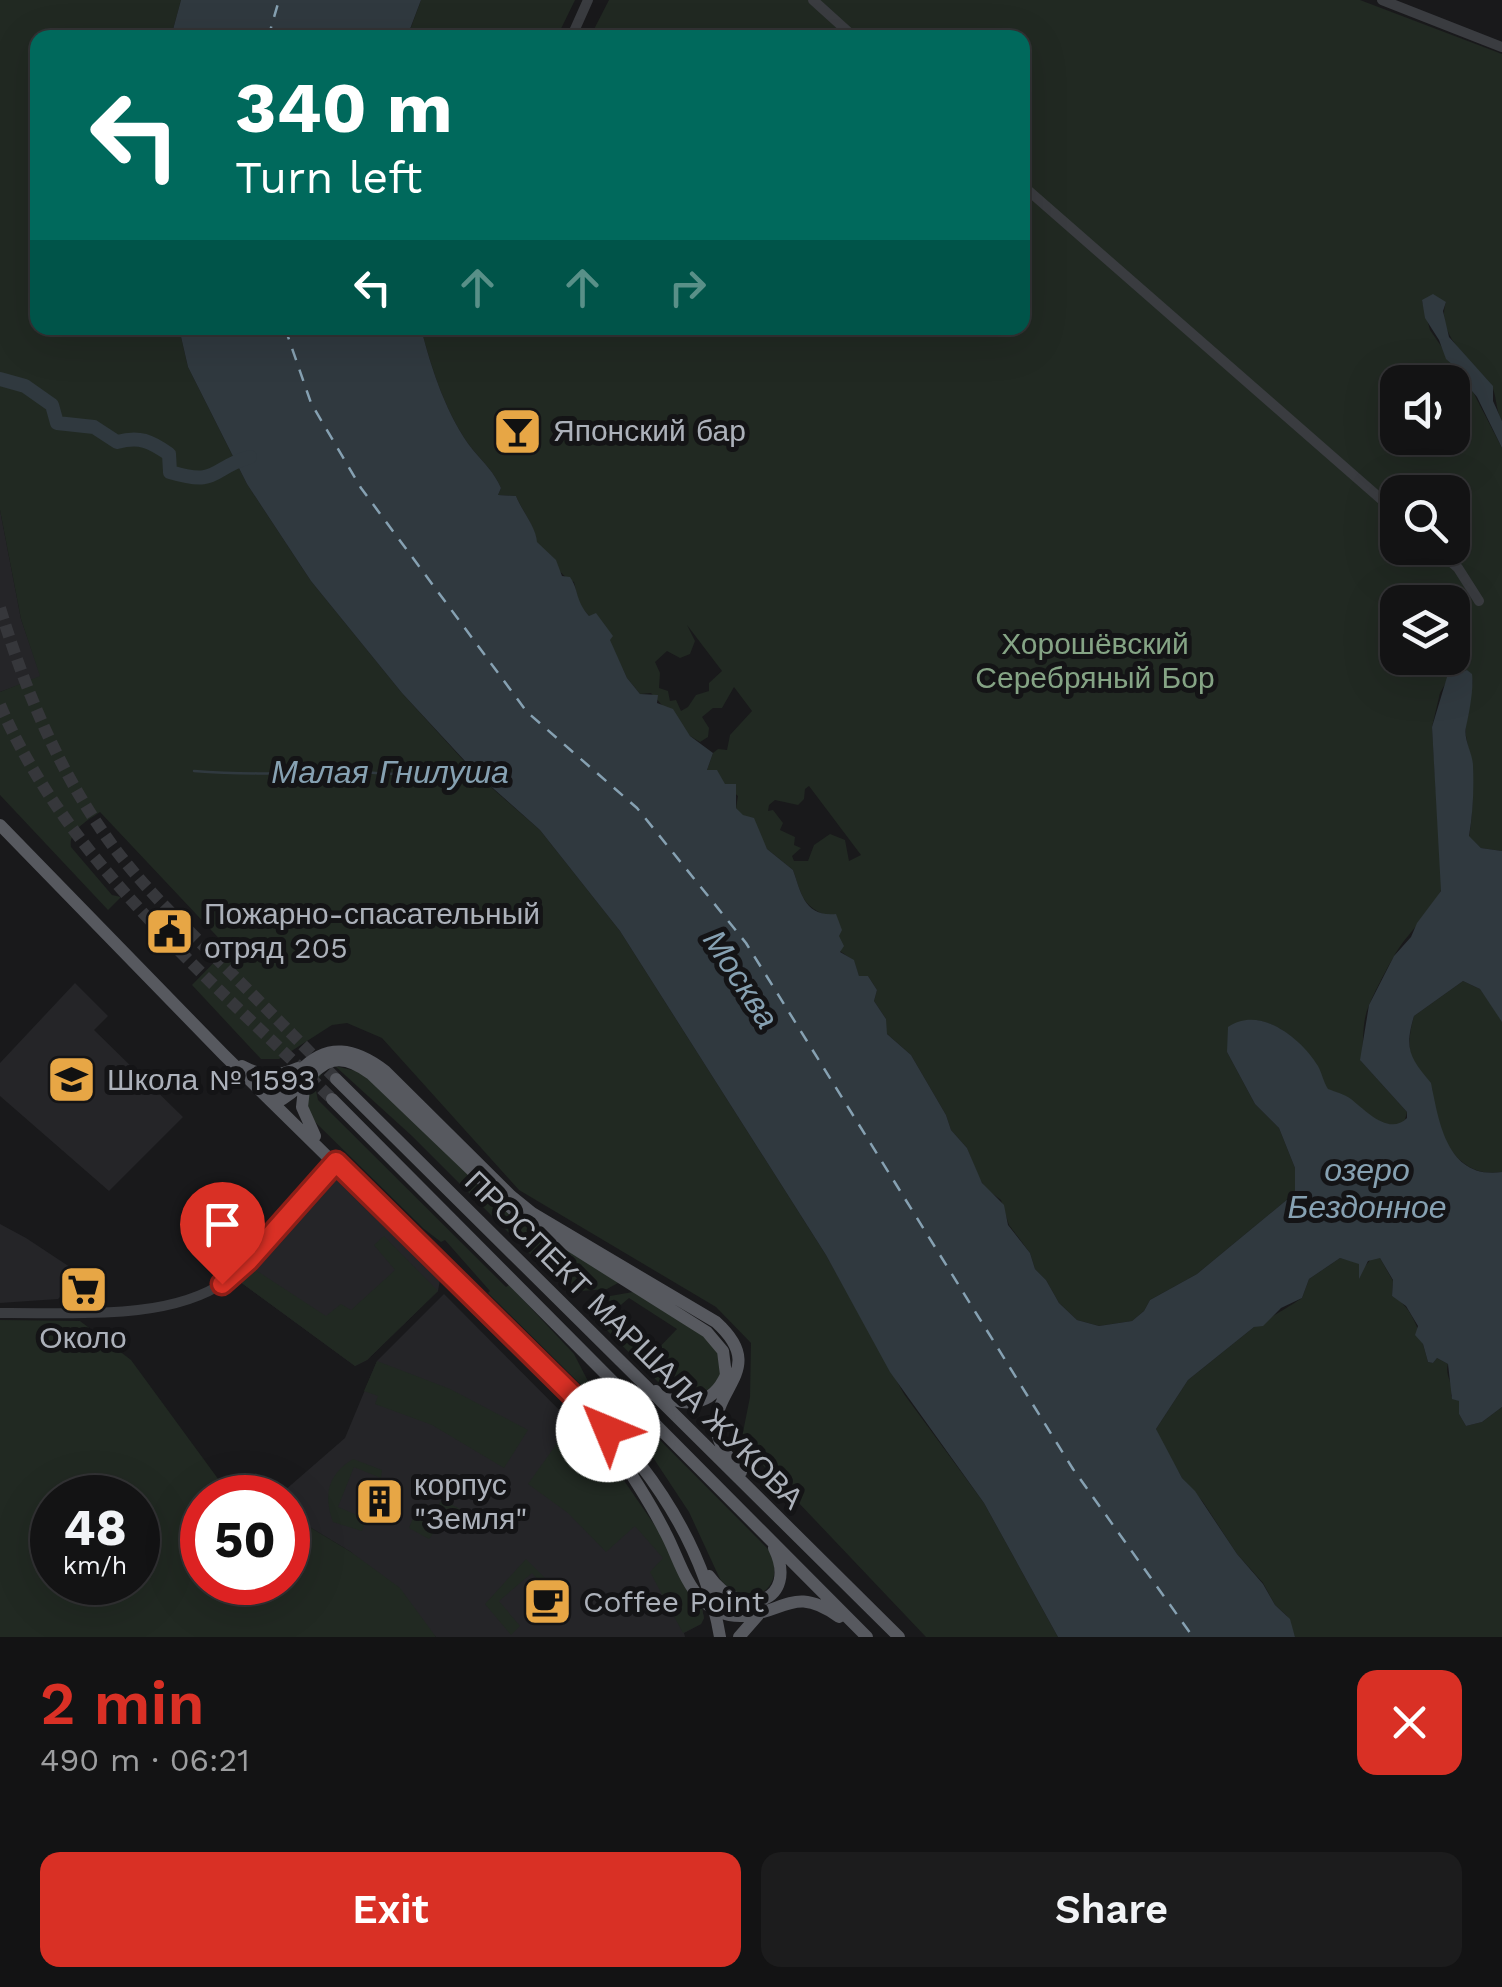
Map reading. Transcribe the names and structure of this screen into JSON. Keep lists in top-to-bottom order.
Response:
{
  "streets": {
    "main road": ["ПРОСПЕКТ МАРШАЛА ЖУКОВА"]
  },
  "water": ["Малая Гнилуша", "Москва", "озеро Бездонное"],
  "parks": ["Хорошёвский Серебряный Бор"],
  "places": {
    "bar": ["Японский бар"],
    "public building": ["Пожарно-спасательный отряд 205"],
    "school or university": ["Школа № 1593"],
    "supermarket": ["Около"],
    "building": ["корпус \"Земля\""],
    "cafe": ["Coffee Point"]
  },
  "page": {
    "turn": ["340 m", "Turn left"],
    "speed": "48 km/h",
    "limit": "50",
    "heading": ["2 min", "490 m · 06:21"],
    "buttons": ["Exit", "Share"]
  }
}
